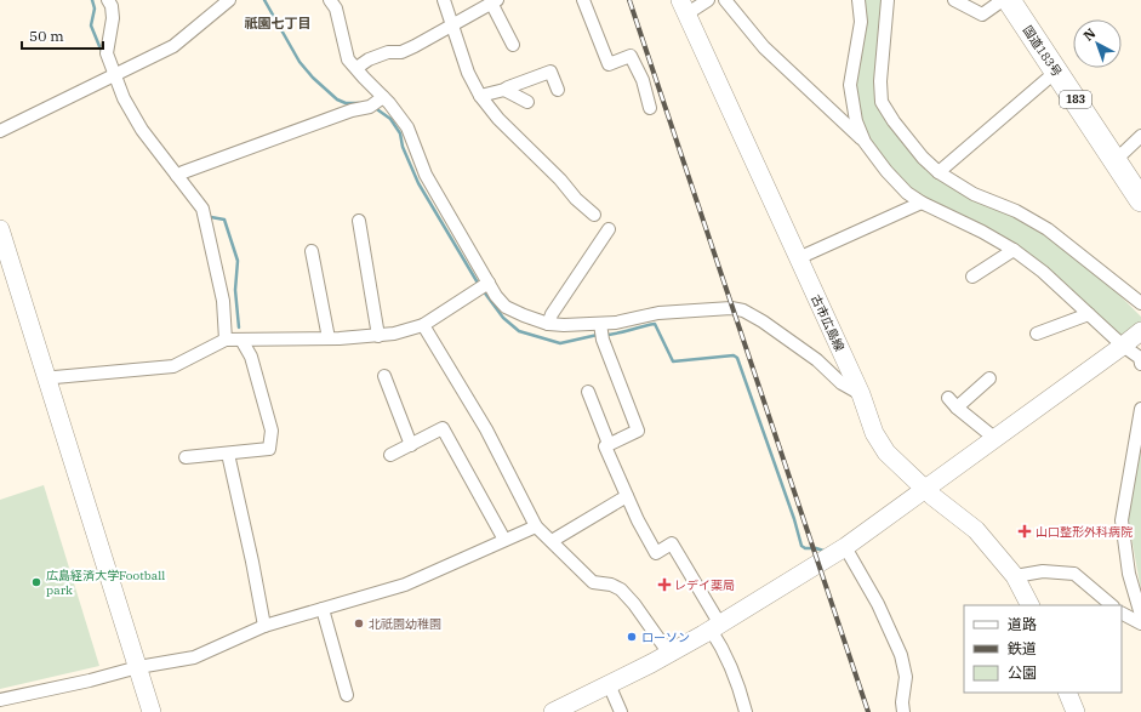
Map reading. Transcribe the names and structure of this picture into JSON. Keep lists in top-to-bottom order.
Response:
{
  "streets": {
    "highway": ["国道183号", "183"],
    "street": ["古市広島線"]
  },
  "districts": ["祇園七丁目"],
  "places": {
    "health": ["山口整形外科病院", "レデイ薬局"],
    "other": ["広島経済大学Football park", "北祇園幼稚園", "ローソン"]
  },
  "legend": ["道路", "鉄道", "公園"],
  "scale_bar": "50 m",
  "north": "top left"
}
